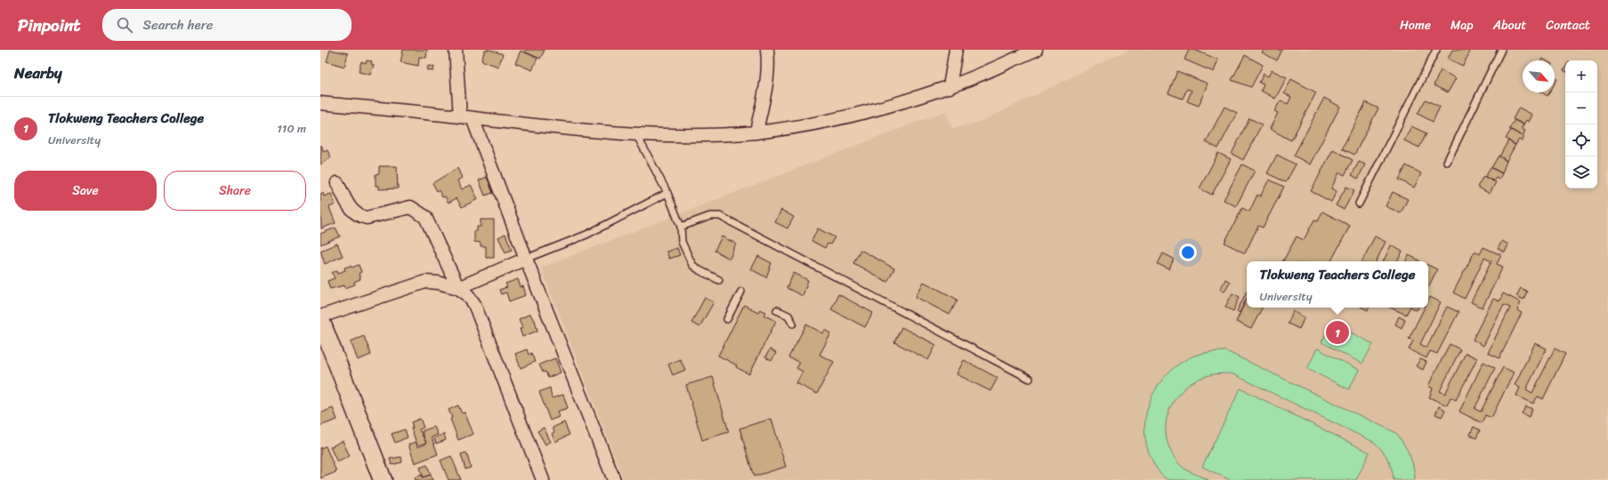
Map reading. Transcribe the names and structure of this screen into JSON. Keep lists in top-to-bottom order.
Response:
{
  "north": "bottom right",
  "page": {
    "header": "Pinpoint",
    "search": "Search here",
    "nav": [
      "Home",
      "Map",
      "About",
      "Contact"
    ],
    "heading": "Nearby",
    "map_buttons": ["+", "−"],
    "list": [
      {
        "mark": "1",
        "name": "Tlokweng Teachers College",
        "note": "University",
        "value": "110 m"
      }
    ],
    "buttons": ["Save", "Share"],
    "popup": ["Tlokweng Teachers College", "University"],
    "pins": "1"
  }
}
